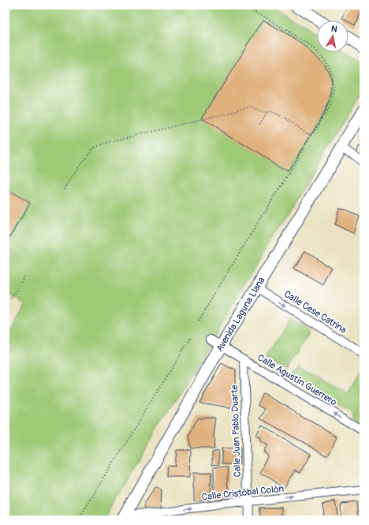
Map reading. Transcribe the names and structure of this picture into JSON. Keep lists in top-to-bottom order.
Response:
{
  "streets": {
    "main road": ["Avenida Laguna Llana"],
    "street": [
      "Calle Cese Catrina",
      "Calle Agustín Guerrero",
      "Calle Juan Pablo Duarte",
      "Calle Cristóbal Colón"
    ]
  },
  "crossings": [
    ["Calle Cese Catrina", "Avenida Laguna Llana"],
    ["Avenida Laguna Llana", "Calle Agustín Guerrero"],
    ["Avenida Laguna Llana", "Calle Cristóbal Colón"],
    ["Calle Agustín Guerrero", "Calle Juan Pablo Duarte"],
    ["Calle Juan Pablo Duarte", "Calle Cristóbal Colón"]
  ],
  "one_way": ["Calle Cese Catrina", "Calle Agustín Guerrero", "Calle Cristóbal Colón"],
  "north": "top"
}
